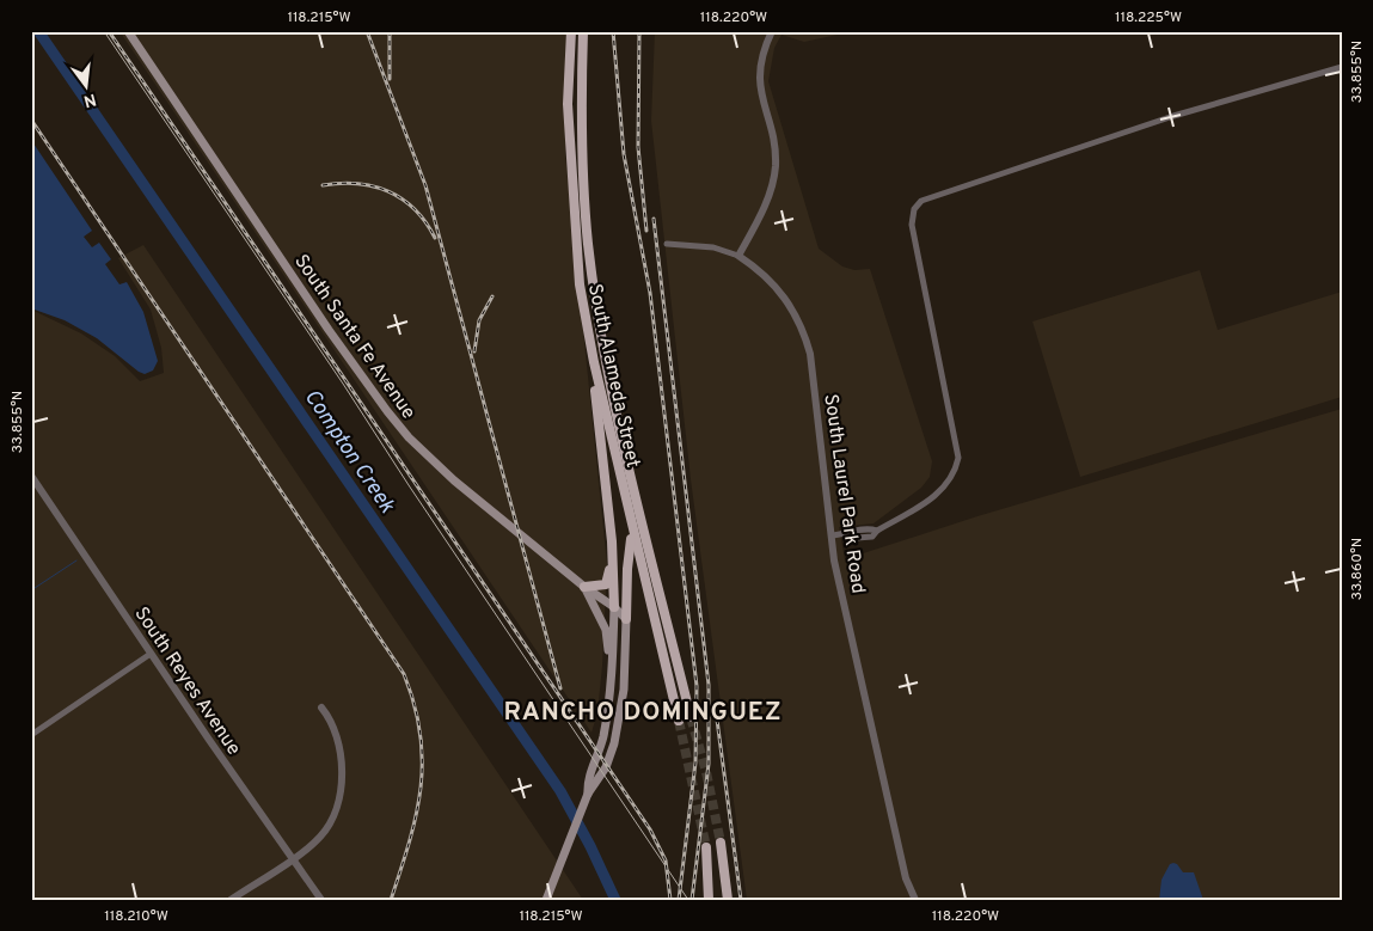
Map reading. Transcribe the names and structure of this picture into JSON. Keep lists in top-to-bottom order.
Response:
{
  "streets": {
    "main road": ["South Santa Fe Avenue", "South Alameda Street"],
    "street": ["South Laurel Park Road", "South Reyes Avenue"]
  },
  "districts": ["RANCHO DOMINGUEZ"],
  "water": ["Compton Creek"],
  "north": "bottom",
  "coordinates": [
    "118.215°W",
    "118.220°W",
    "118.225°W",
    "33.855°N",
    "33.860°N",
    "118.210°W"
  ]
}
